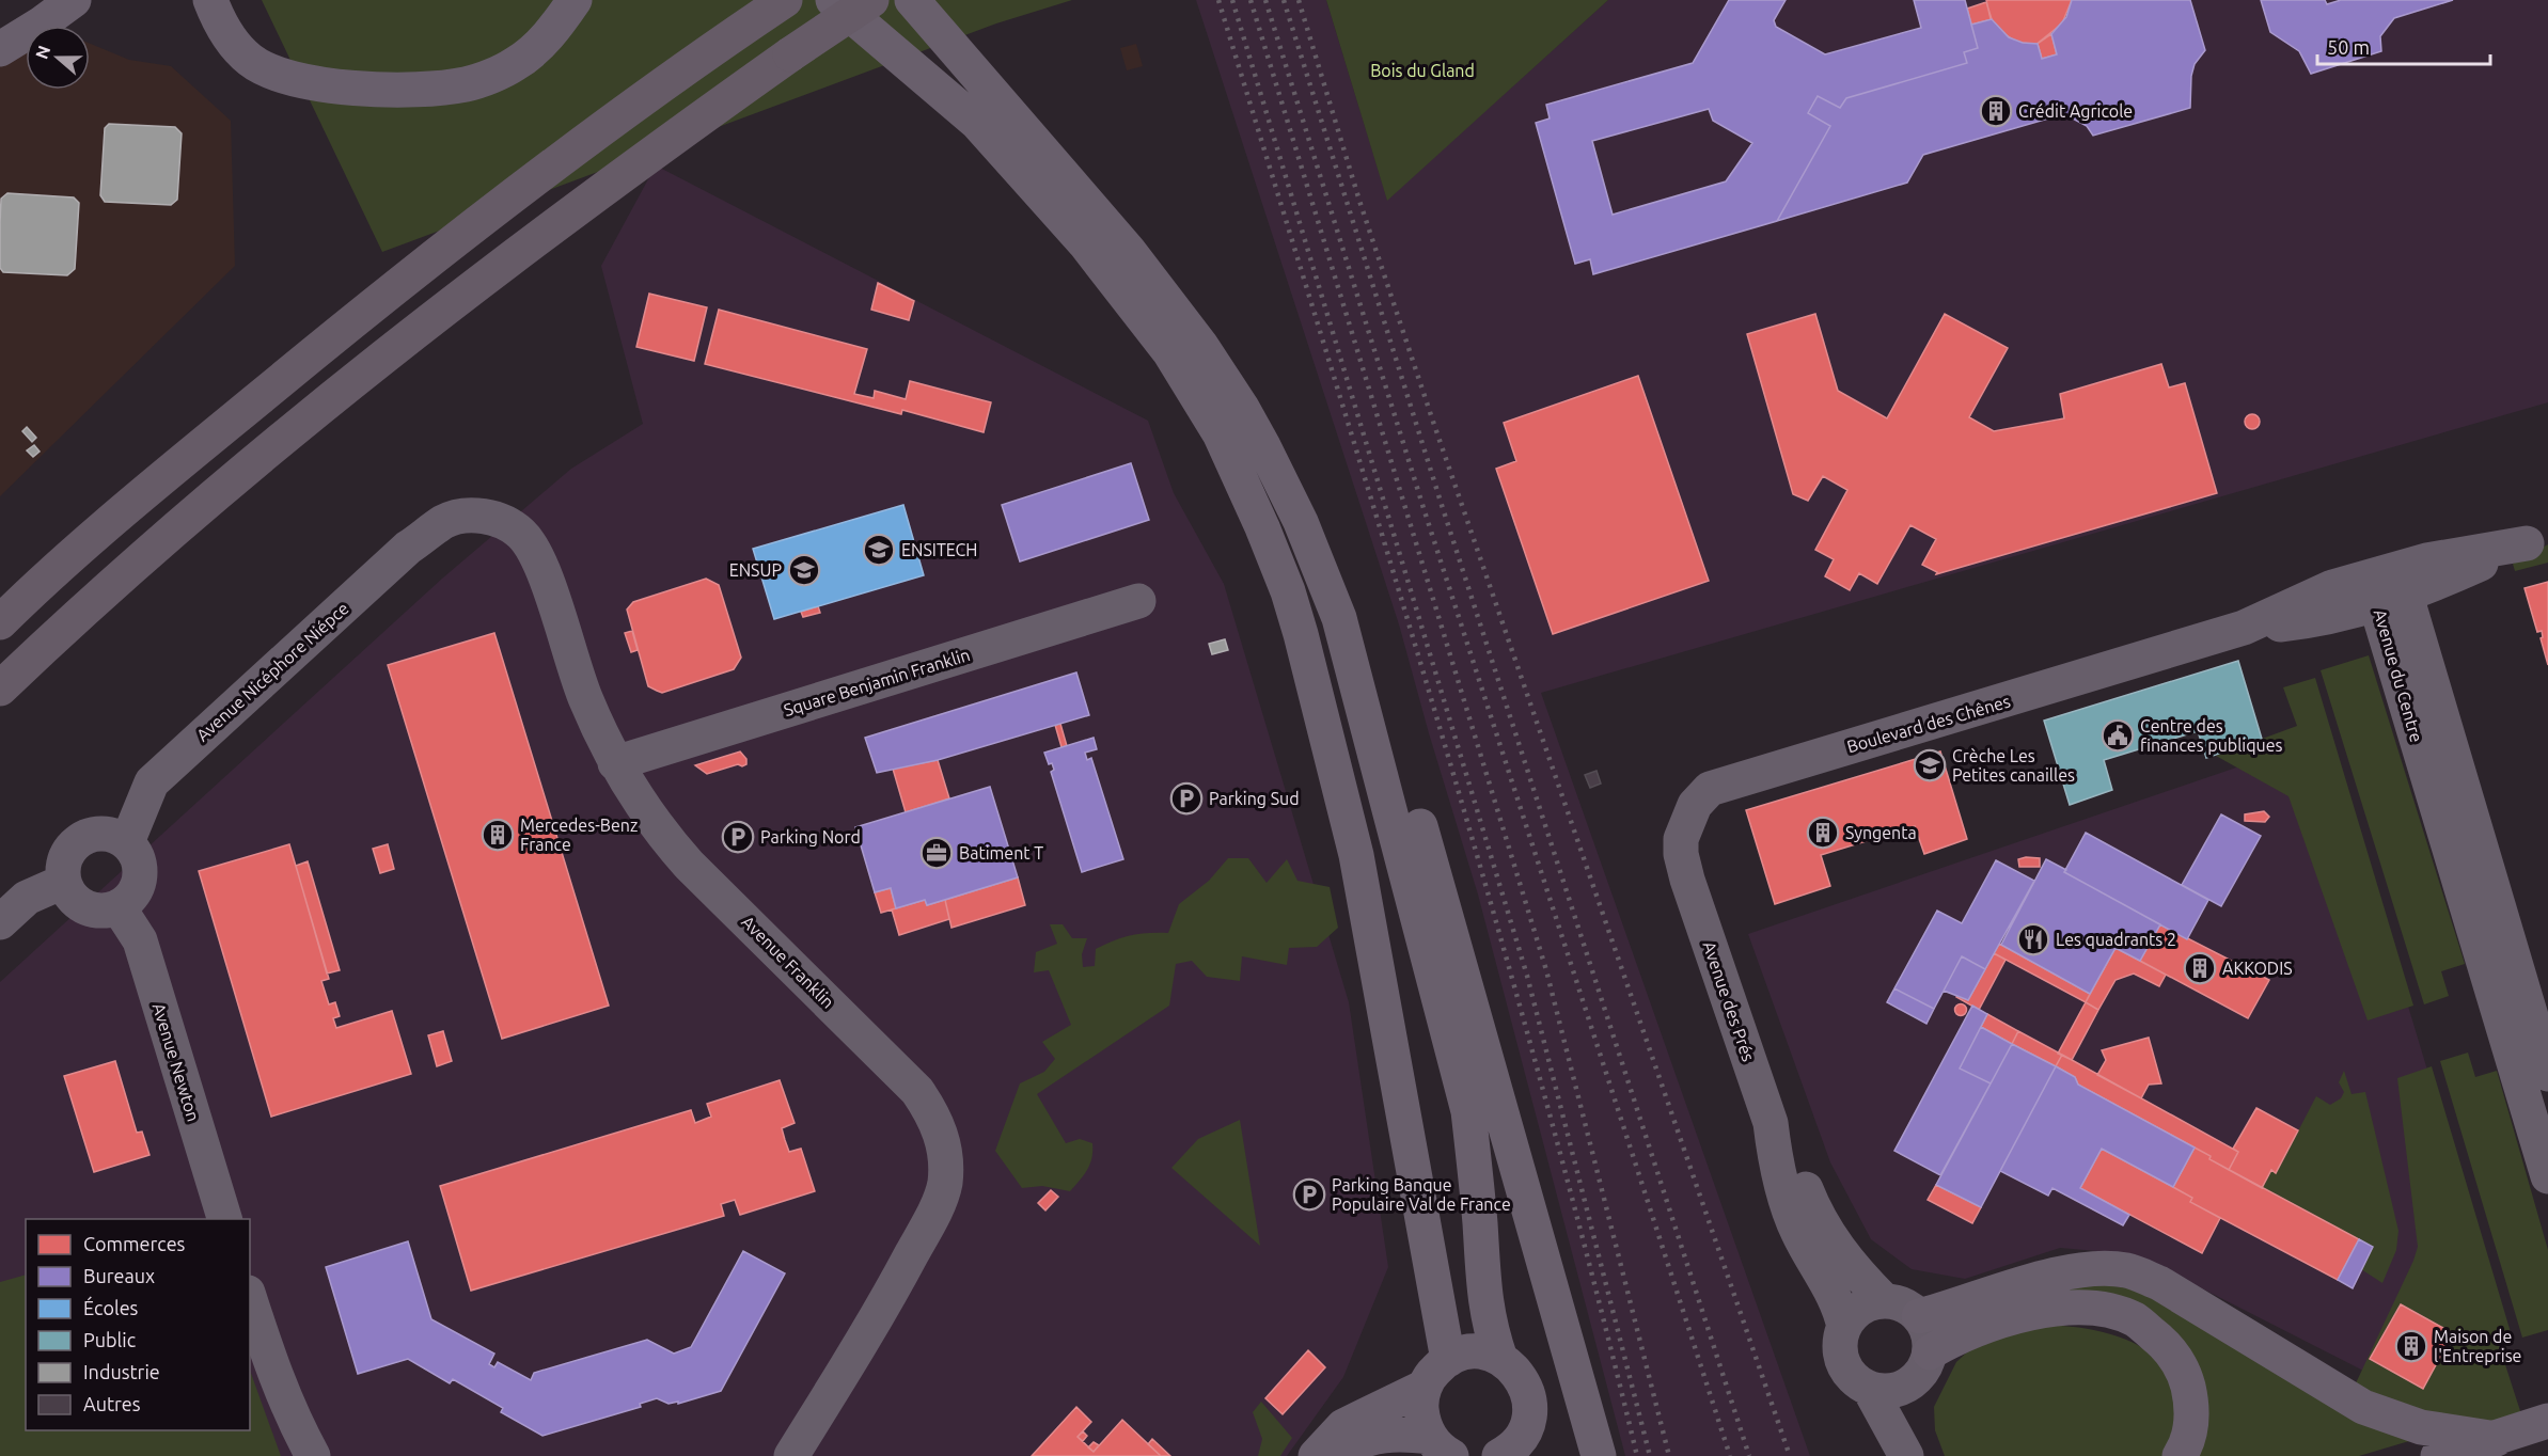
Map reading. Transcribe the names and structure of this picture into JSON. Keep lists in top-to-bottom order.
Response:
{
  "streets": {
    "street": [
      "Avenue Nicéphore Niépce",
      "Avenue du Centre",
      "Square Benjamin Franklin",
      "Boulevard des Chênes",
      "Avenue Franklin",
      "Avenue des Prés",
      "Avenue Newton"
    ]
  },
  "crossings": [
    ["Avenue Nicéphore Niépce", "Avenue Franklin"],
    ["Avenue Nicéphore Niépce", "Avenue Newton"],
    ["Avenue du Centre", "Boulevard des Chênes"],
    ["Square Benjamin Franklin", "Avenue Franklin"],
    ["Boulevard des Chênes", "Avenue des Prés"]
  ],
  "parks": ["Bois du Gland"],
  "places": {
    "building": [
      "Crédit Agricole",
      "Syngenta",
      "Mercedes-Benz France",
      "AKKODIS",
      "Maison de l'Entreprise"
    ],
    "school or university": ["ENSITECH", "ENSUP", "Crèche Les Petites canailles"],
    "public building": ["Centre des finances publiques"],
    "parking": ["Parking Sud", "Parking Nord", "Parking Banque Populaire Val de France"],
    "office": ["Batiment T"],
    "restaurant": ["Les quadrants 2"]
  },
  "legend": [
    "Commerces",
    "Bureaux",
    "Écoles",
    "Public",
    "Industrie",
    "Autres"
  ],
  "scale_bar": "50 m",
  "north": "left"
}
